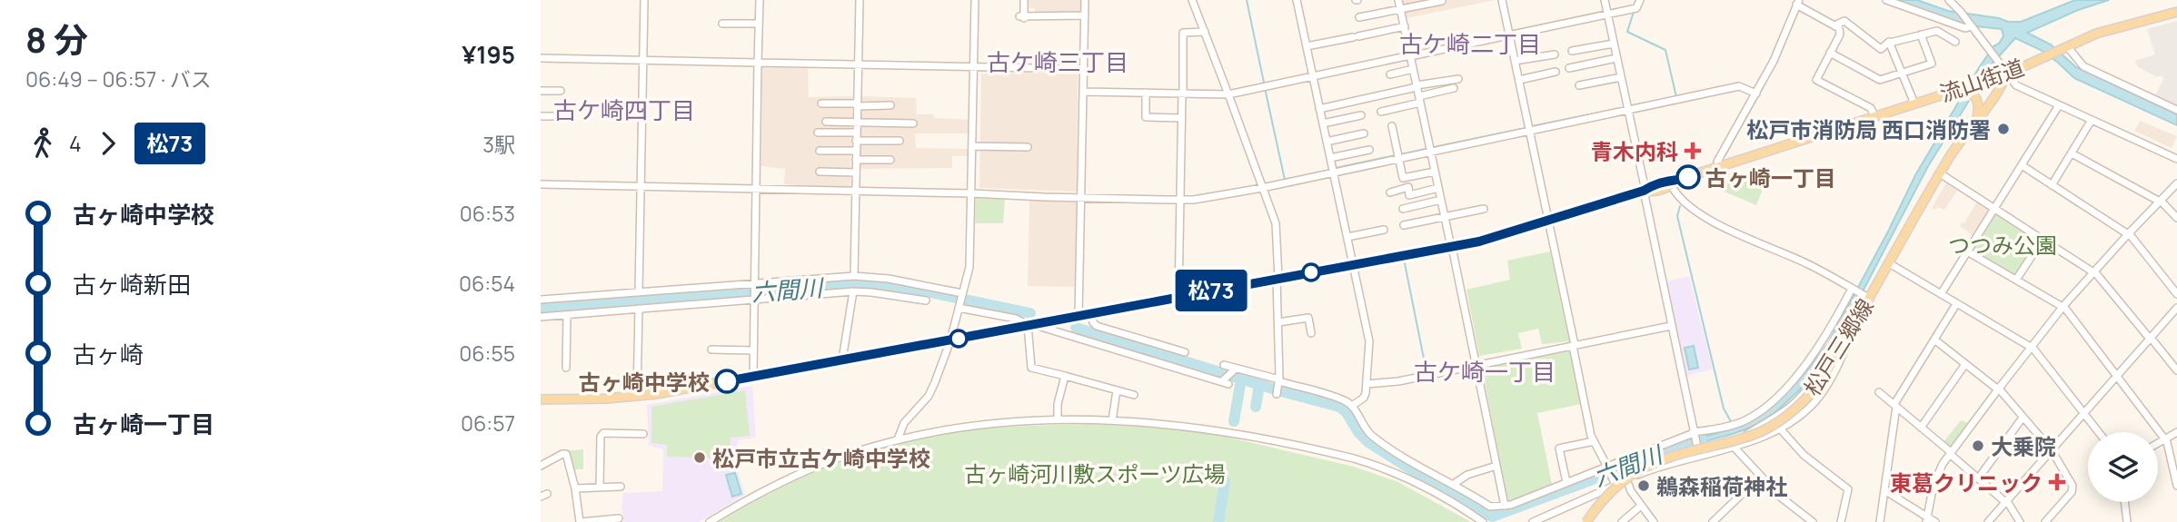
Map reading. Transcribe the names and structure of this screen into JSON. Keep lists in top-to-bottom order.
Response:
{
  "streets": {
    "main road": ["流山街道", "松戸三郷線"]
  },
  "crossings": [
    ["流山街道", "松戸三郷線"]
  ],
  "districts": [
    "古ケ崎二丁目",
    "古ケ崎三丁目",
    "古ケ崎四丁目",
    "古ケ崎一丁目"
  ],
  "water": ["六間川"],
  "parks": ["つつみ公園", "古ヶ崎河川敷スポーツ広場"],
  "places": {
    "other": [
      "松戸市消防局 西口消防署",
      "古ヶ崎一丁目",
      "古ヶ崎中学校",
      "大乗院",
      "松戸市立古ケ崎中学校",
      "鵜森稲荷神社"
    ],
    "health": ["青木内科", "東葛クリニック"]
  },
  "lines": ["bus line 松73"],
  "page": {
    "heading": ["8 分", "06:49 – 06:57 · バス", "¥195"],
    "on_map": "松73",
    "legs": ["4", "松73", "3駅"],
    "list": [
      {
        "name": "古ヶ崎中学校",
        "value": "06:53"
      },
      {
        "name": "古ヶ崎新田",
        "value": "06:54"
      },
      {
        "name": "古ヶ崎",
        "value": "06:55"
      },
      {
        "name": "古ヶ崎一丁目",
        "value": "06:57"
      }
    ]
  }
}
